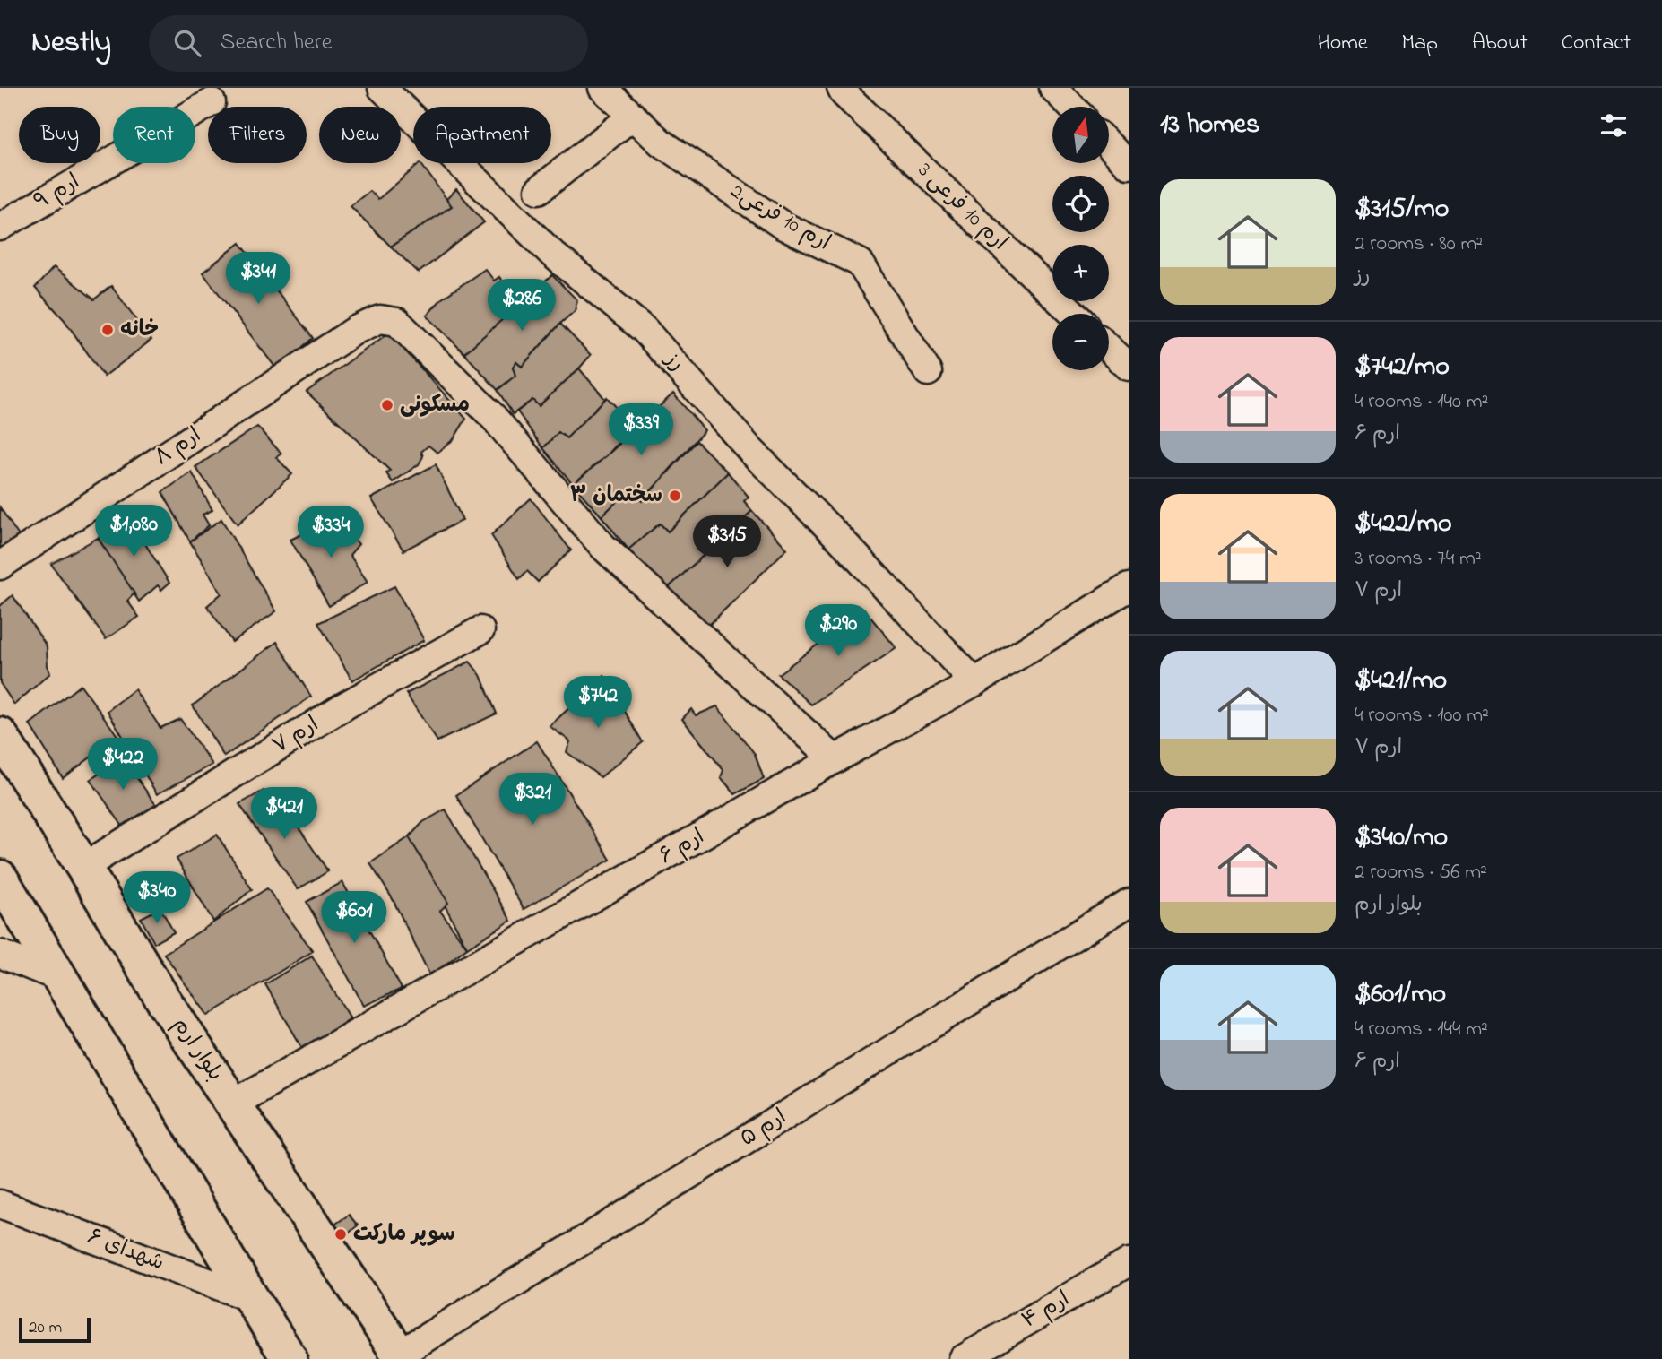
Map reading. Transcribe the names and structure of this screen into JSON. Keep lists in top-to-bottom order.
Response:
{
  "streets": {
    "main road": ["بلوار ارم"],
    "street": [
      "ارم ۹",
      "ارم 10 فرعی 3",
      "ارم 10 فرعی2",
      "رز",
      "ارم ۸",
      "ارم ۷",
      "ارم ۶",
      "ارم ۵",
      "شهدای ۶",
      "ارم ۴"
    ]
  },
  "crossings": [
    ["رز", "ارم ۶"],
    ["ارم ۸", "ارم ۶"],
    ["ارم ۷", "بلوار ارم"],
    ["ارم ۶", "بلوار ارم"],
    ["بلوار ارم", "ارم ۵"]
  ],
  "places": [
    "خانه",
    "مسکونی",
    "سختمان ۳",
    "سوپر مارکت"
  ],
  "scale_bar": "20 m",
  "north": "top",
  "page": {
    "header": "Nestly",
    "search": "Search here",
    "nav": [
      "Home",
      "Map",
      "About",
      "Contact"
    ],
    "heading": "13 homes",
    "map_buttons": ["+", "−"],
    "chip": [
      "Buy",
      "Rent",
      "Filters",
      "New",
      "Apartment"
    ],
    "list": [
      {
        "name": "$315/mo",
        "note": "2 rooms · 80 m² · رز"
      },
      {
        "name": "$742/mo",
        "note": "4 rooms · 140 m² · ارم ۶"
      },
      {
        "name": "$422/mo",
        "note": "3 rooms · 74 m² · ارم ۷"
      },
      {
        "name": "$421/mo",
        "note": "4 rooms · 100 m² · ارم ۷"
      },
      {
        "name": "$340/mo",
        "note": "2 rooms · 56 m² · بلوار ارم"
      },
      {
        "name": "$601/mo",
        "note": "4 rooms · 144 m² · ارم ۶"
      }
    ],
    "price": [
      "$341",
      "$286",
      "$339",
      "$1,080",
      "$334",
      "$315",
      "$290",
      "$742",
      "$422",
      "$321",
      "$421",
      "$340",
      "$601"
    ],
    "scale": "20 m"
  }
}
